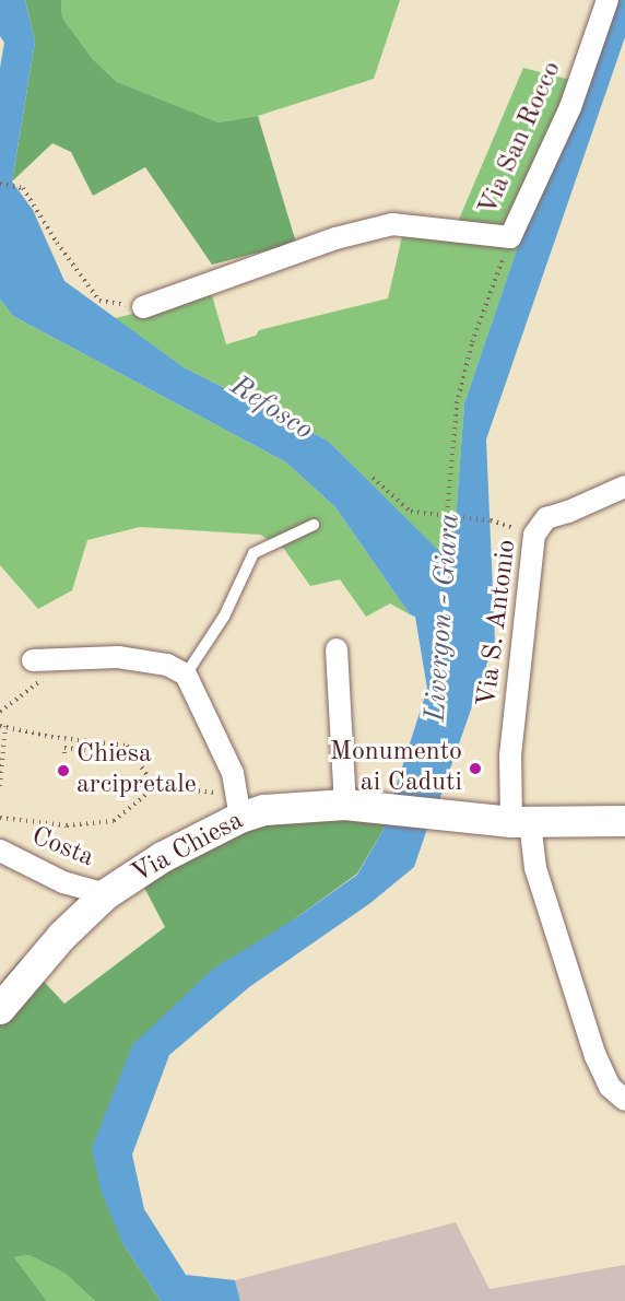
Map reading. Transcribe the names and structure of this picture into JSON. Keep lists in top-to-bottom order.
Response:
{
  "streets": {
    "main road": ["Via Chiesa"],
    "street": ["Via San Rocco", "Via S. Antonio", "Costa"]
  },
  "crossings": [
    ["Via S. Antonio", "Via Chiesa"],
    ["Costa", "Via Chiesa"]
  ],
  "water": ["Refosco", "Livergon - Giara"],
  "places": ["Monumento ai Caduti", "Chiesa arcipretale"]
}
